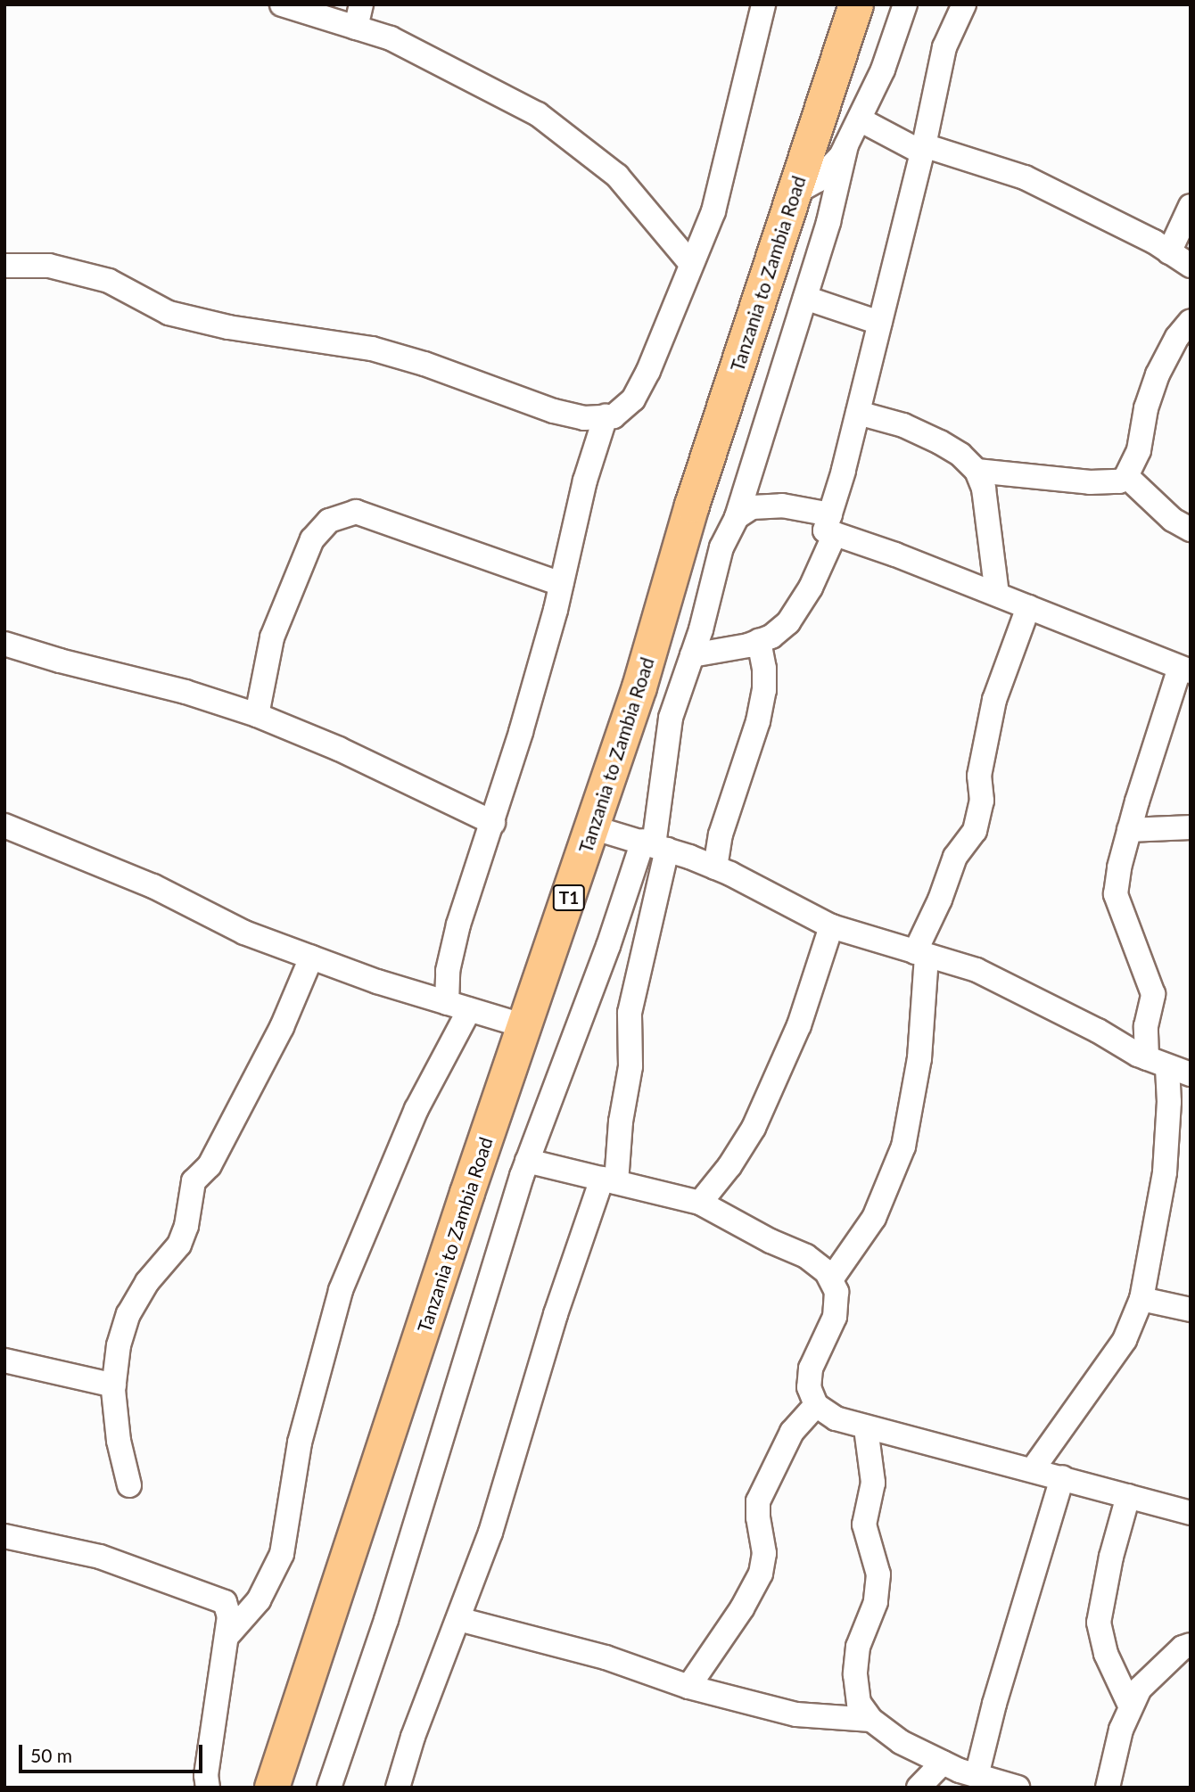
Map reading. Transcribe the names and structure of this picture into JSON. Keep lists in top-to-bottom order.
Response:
{
  "streets": {
    "highway": ["Tanzania to Zambia Road", "T1"]
  },
  "scale_bar": "50 m"
}
